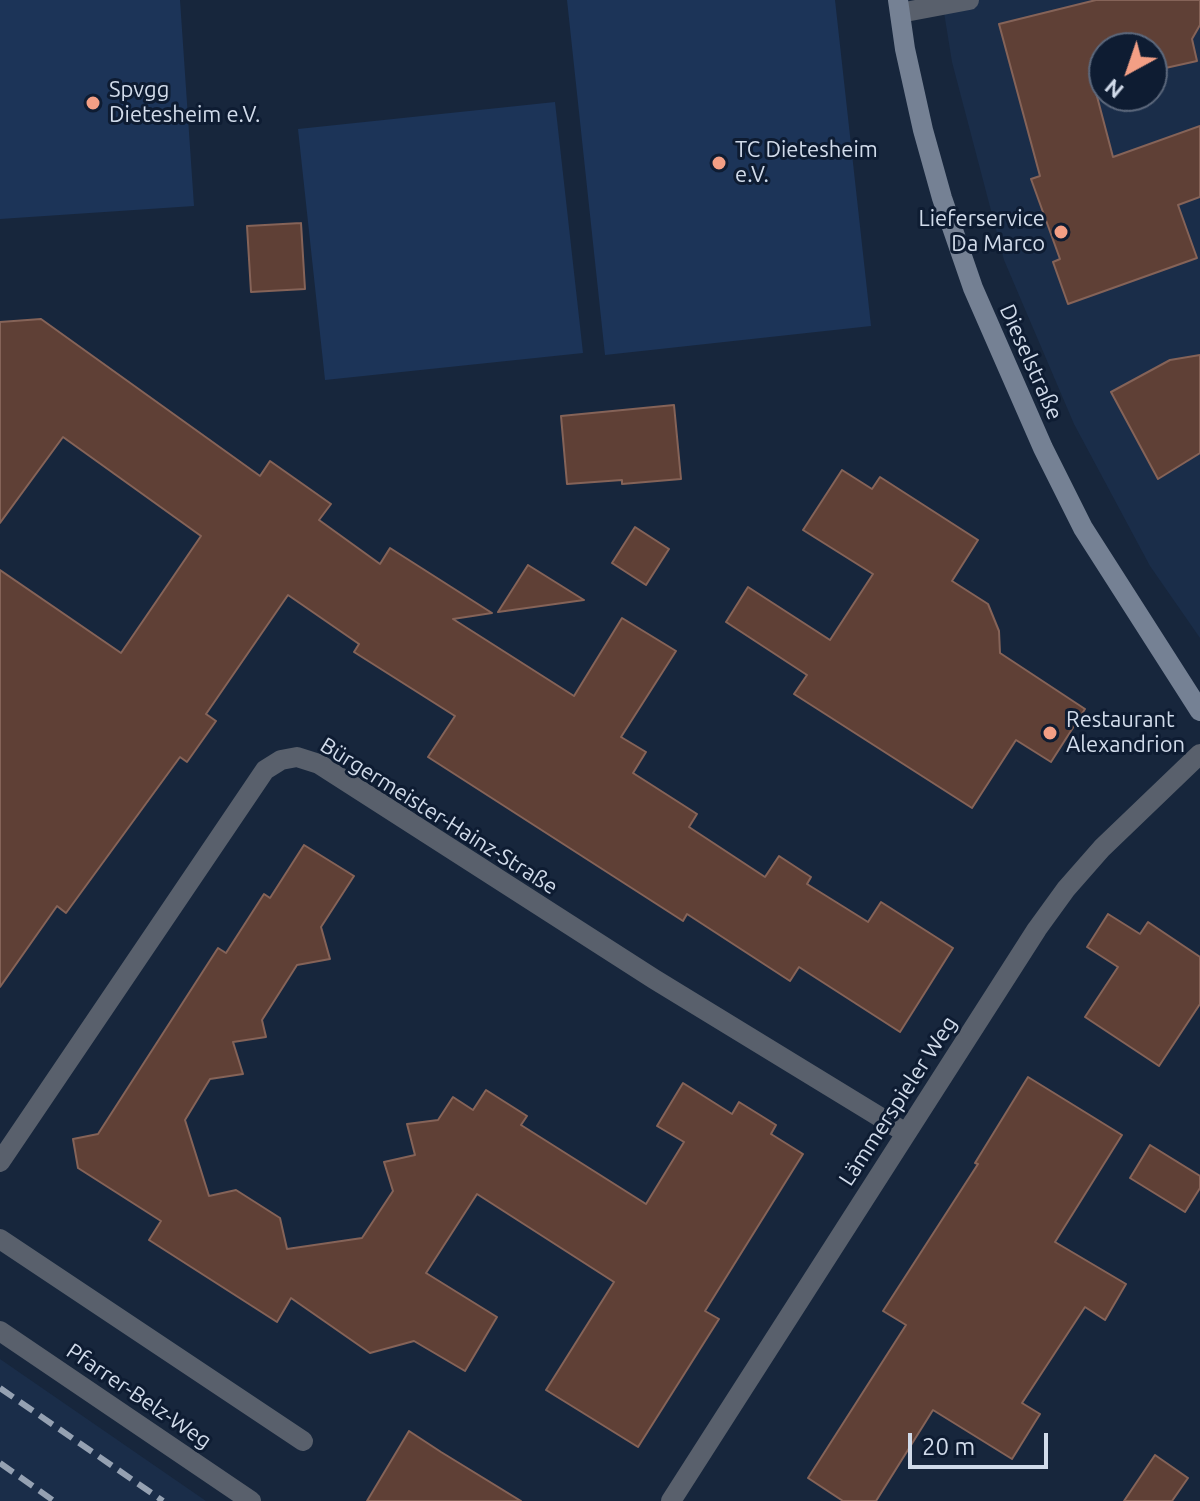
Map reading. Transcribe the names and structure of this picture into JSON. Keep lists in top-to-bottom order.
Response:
{
  "streets": {
    "street": [
      "Dieselstraße",
      "Bürgermeister-Hainz-Straße",
      "Lämmerspieler Weg",
      "Pfarrer-Belz-Weg"
    ]
  },
  "crossings": [
    ["Bürgermeister-Hainz-Straße", "Lämmerspieler Weg"]
  ],
  "places": [
    "Spvgg Dietesheim e.V.",
    "TC Dietesheim e.V.",
    "Lieferservice Da Marco",
    "Restaurant Alexandrion"
  ],
  "scale_bar": "20 m",
  "north": "bottom left"
}
